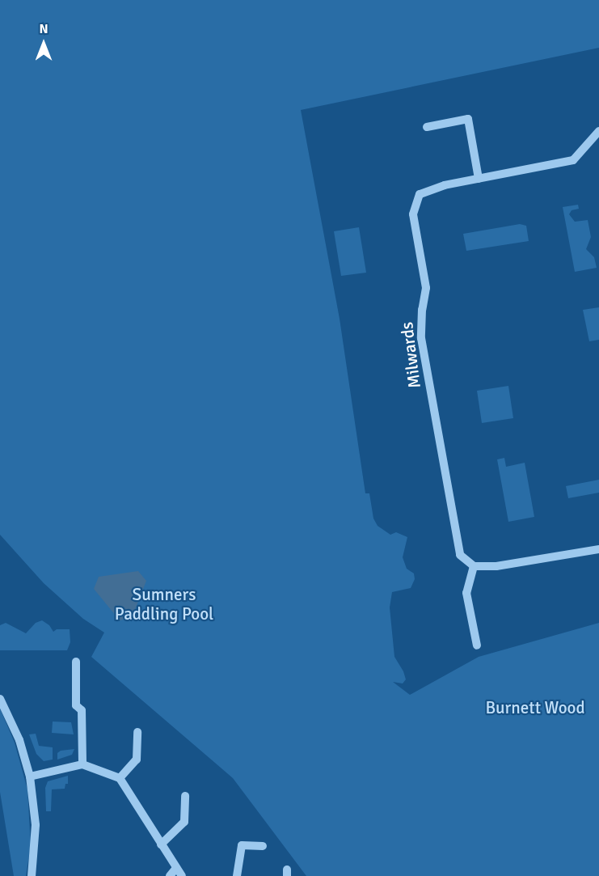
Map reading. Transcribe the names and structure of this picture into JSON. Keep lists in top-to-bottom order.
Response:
{
  "streets": {
    "street": ["Milwards"]
  },
  "parks": ["Sumners Paddling Pool", "Burnett Wood"],
  "north": "top"
}
